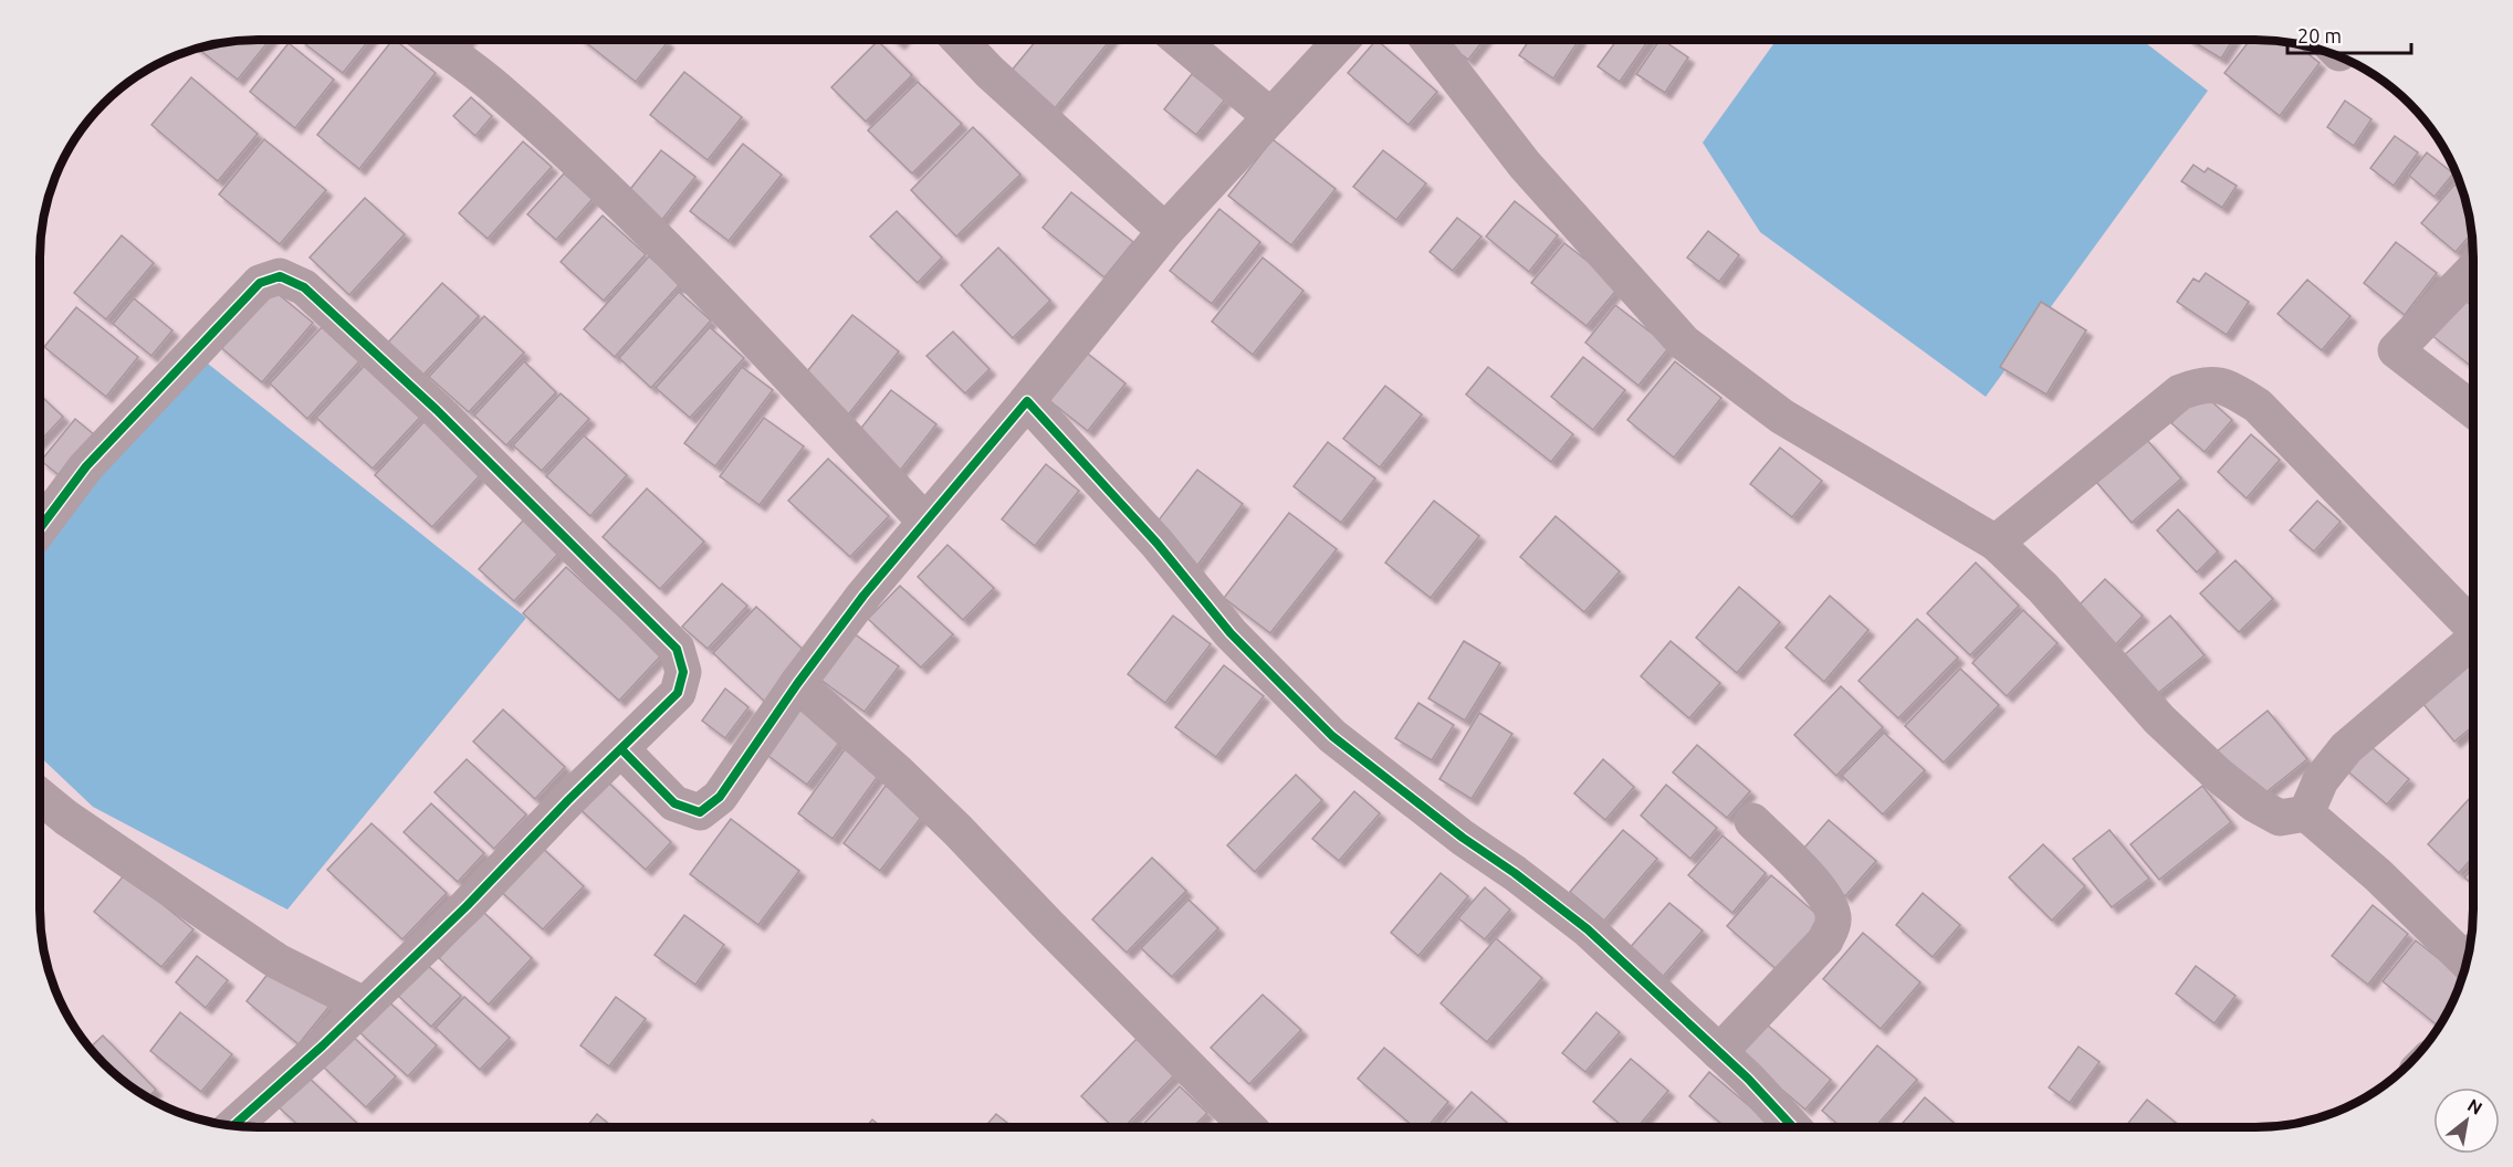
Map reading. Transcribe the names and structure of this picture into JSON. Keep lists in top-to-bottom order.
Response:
{
  "scale_bar": "20 m",
  "north": "top right"
}
